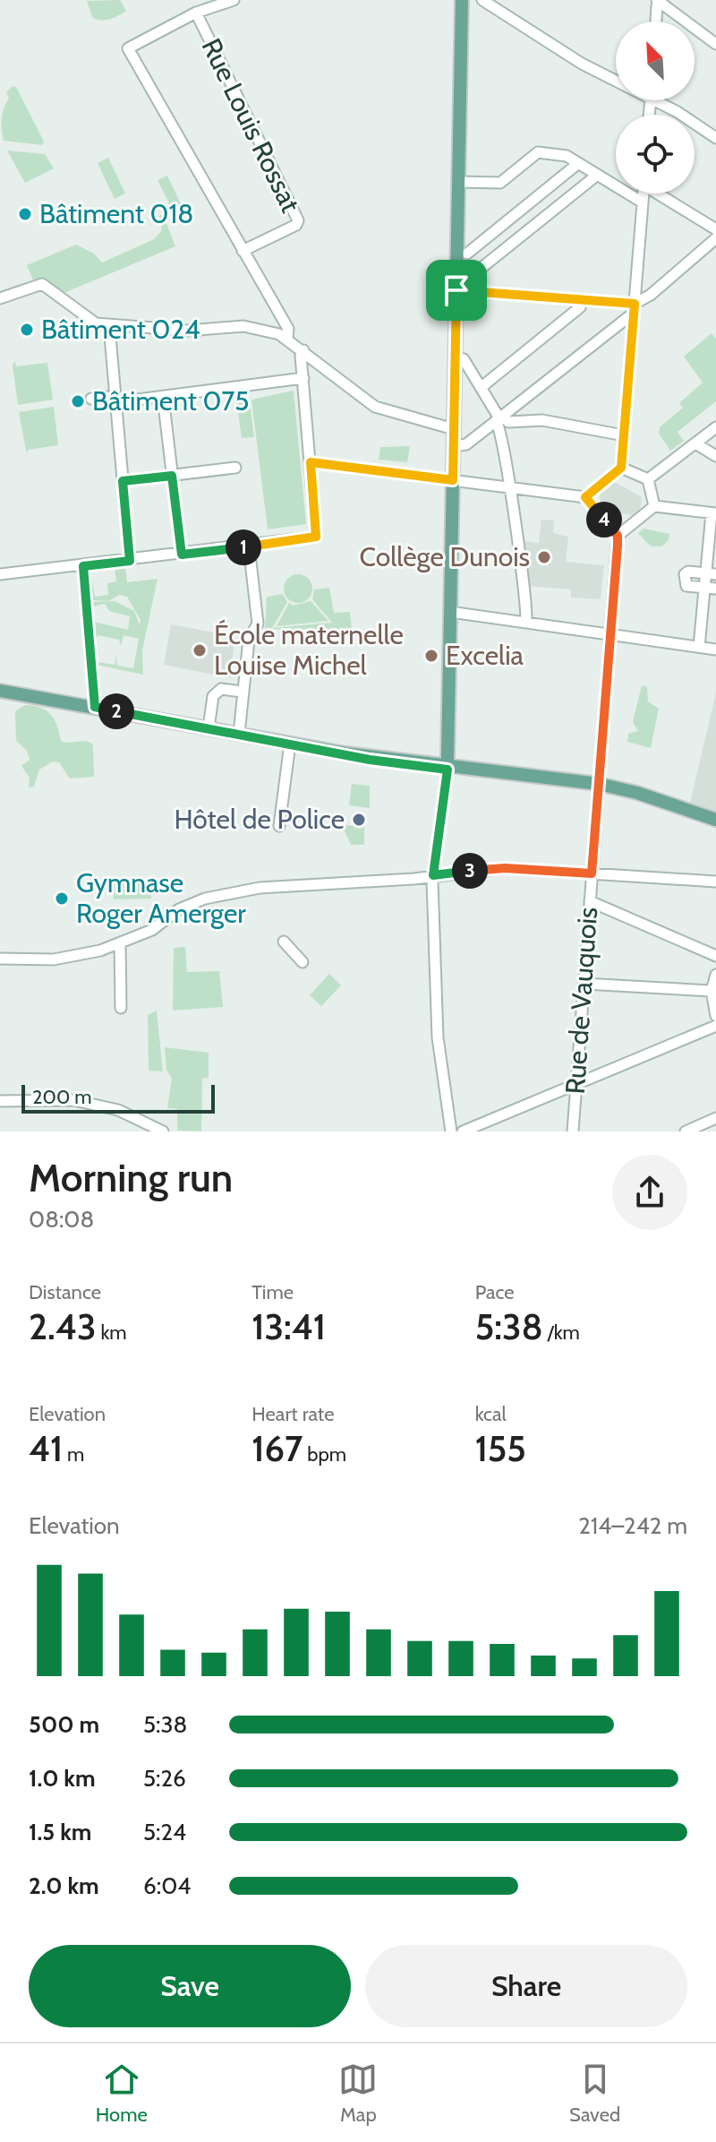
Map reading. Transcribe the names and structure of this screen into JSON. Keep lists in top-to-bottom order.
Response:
{
  "streets": {
    "street": ["Rue Louis Rossat", "Rue de Vauquois"]
  },
  "places": [
    "Bâtiment 018",
    "Bâtiment 024",
    "Bâtiment 075",
    "Collège Dunois",
    "École maternelle Louise Michel",
    "Excelia",
    "Hôtel de Police",
    "Gymnase Roger Amerger"
  ],
  "scale_bar": "200 m",
  "north": "top left",
  "page": {
    "pins": [
      "4",
      "1",
      "2",
      "3"
    ],
    "scale": "200 m",
    "heading": ["Morning run", "08:08"],
    "stats": [
      ["Distance", "2.43 km"],
      ["Time", "13:41"],
      ["Pace", "5:38 /km"],
      ["Elevation", "41 m"],
      ["Heart rate", "167 bpm"],
      ["kcal", "155"]
    ],
    "chart": ["Elevation", "214–242 m"],
    "list": [
      {
        "name": "500 m",
        "note": "5:38"
      },
      {
        "name": "1.0 km",
        "note": "5:26"
      },
      {
        "name": "1.5 km",
        "note": "5:24"
      },
      {
        "name": "2.0 km",
        "note": "6:04"
      }
    ],
    "buttons": ["Save", "Share"],
    "tabs": ["Home", "Map", "Saved"]
  }
}
